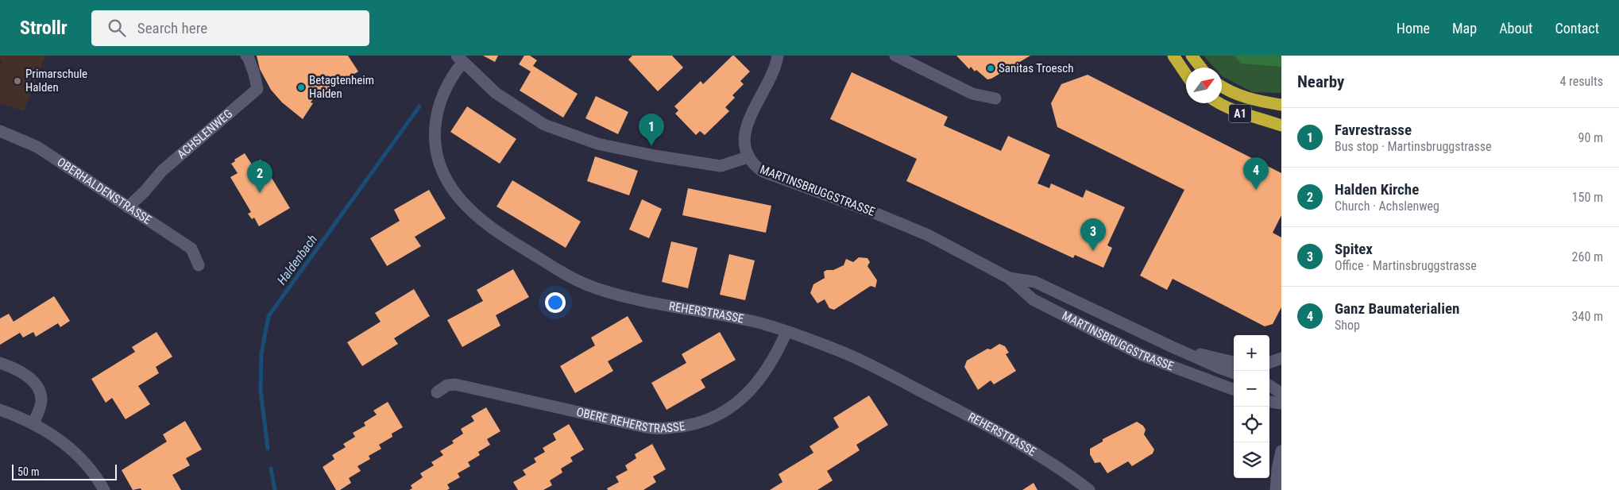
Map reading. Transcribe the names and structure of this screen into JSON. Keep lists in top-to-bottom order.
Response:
{
  "streets": {
    "highway": ["A1"],
    "street": [
      "ACHSLENWEG",
      "MARTINSBRUGGSTRASSE",
      "OBERHALDENSTRASSE",
      "REHERSTRASSE",
      "OBERE REHERSTRASSE"
    ]
  },
  "crossings": [
    ["ACHSLENWEG", "OBERHALDENSTRASSE"],
    ["MARTINSBRUGGSTRASSE", "REHERSTRASSE"],
    ["REHERSTRASSE", "OBERE REHERSTRASSE"]
  ],
  "water": ["Haldenbach"],
  "places": ["Sanitas Troesch", "Primarschule Halden", "Betagtenheim Halden"],
  "scale_bar": "50 m",
  "north": "top right",
  "page": {
    "header": "Strollr",
    "search": "Search here",
    "nav": [
      "Home",
      "Map",
      "About",
      "Contact"
    ],
    "heading": ["Nearby", "4 results"],
    "list": [
      {
        "mark": "1",
        "name": "Favrestrasse",
        "note": "Bus stop · Martinsbruggstrasse",
        "value": "90 m"
      },
      {
        "mark": "2",
        "name": "Halden Kirche",
        "note": "Church · Achslenweg",
        "value": "150 m"
      },
      {
        "mark": "3",
        "name": "Spitex",
        "note": "Office · Martinsbruggstrasse",
        "value": "260 m"
      },
      {
        "mark": "4",
        "name": "Ganz Baumaterialien",
        "note": "Shop",
        "value": "340 m"
      }
    ],
    "pins": [
      "1",
      "4",
      "2",
      "3"
    ],
    "map_buttons": ["+", "−"],
    "scale": "50 m"
  }
}
